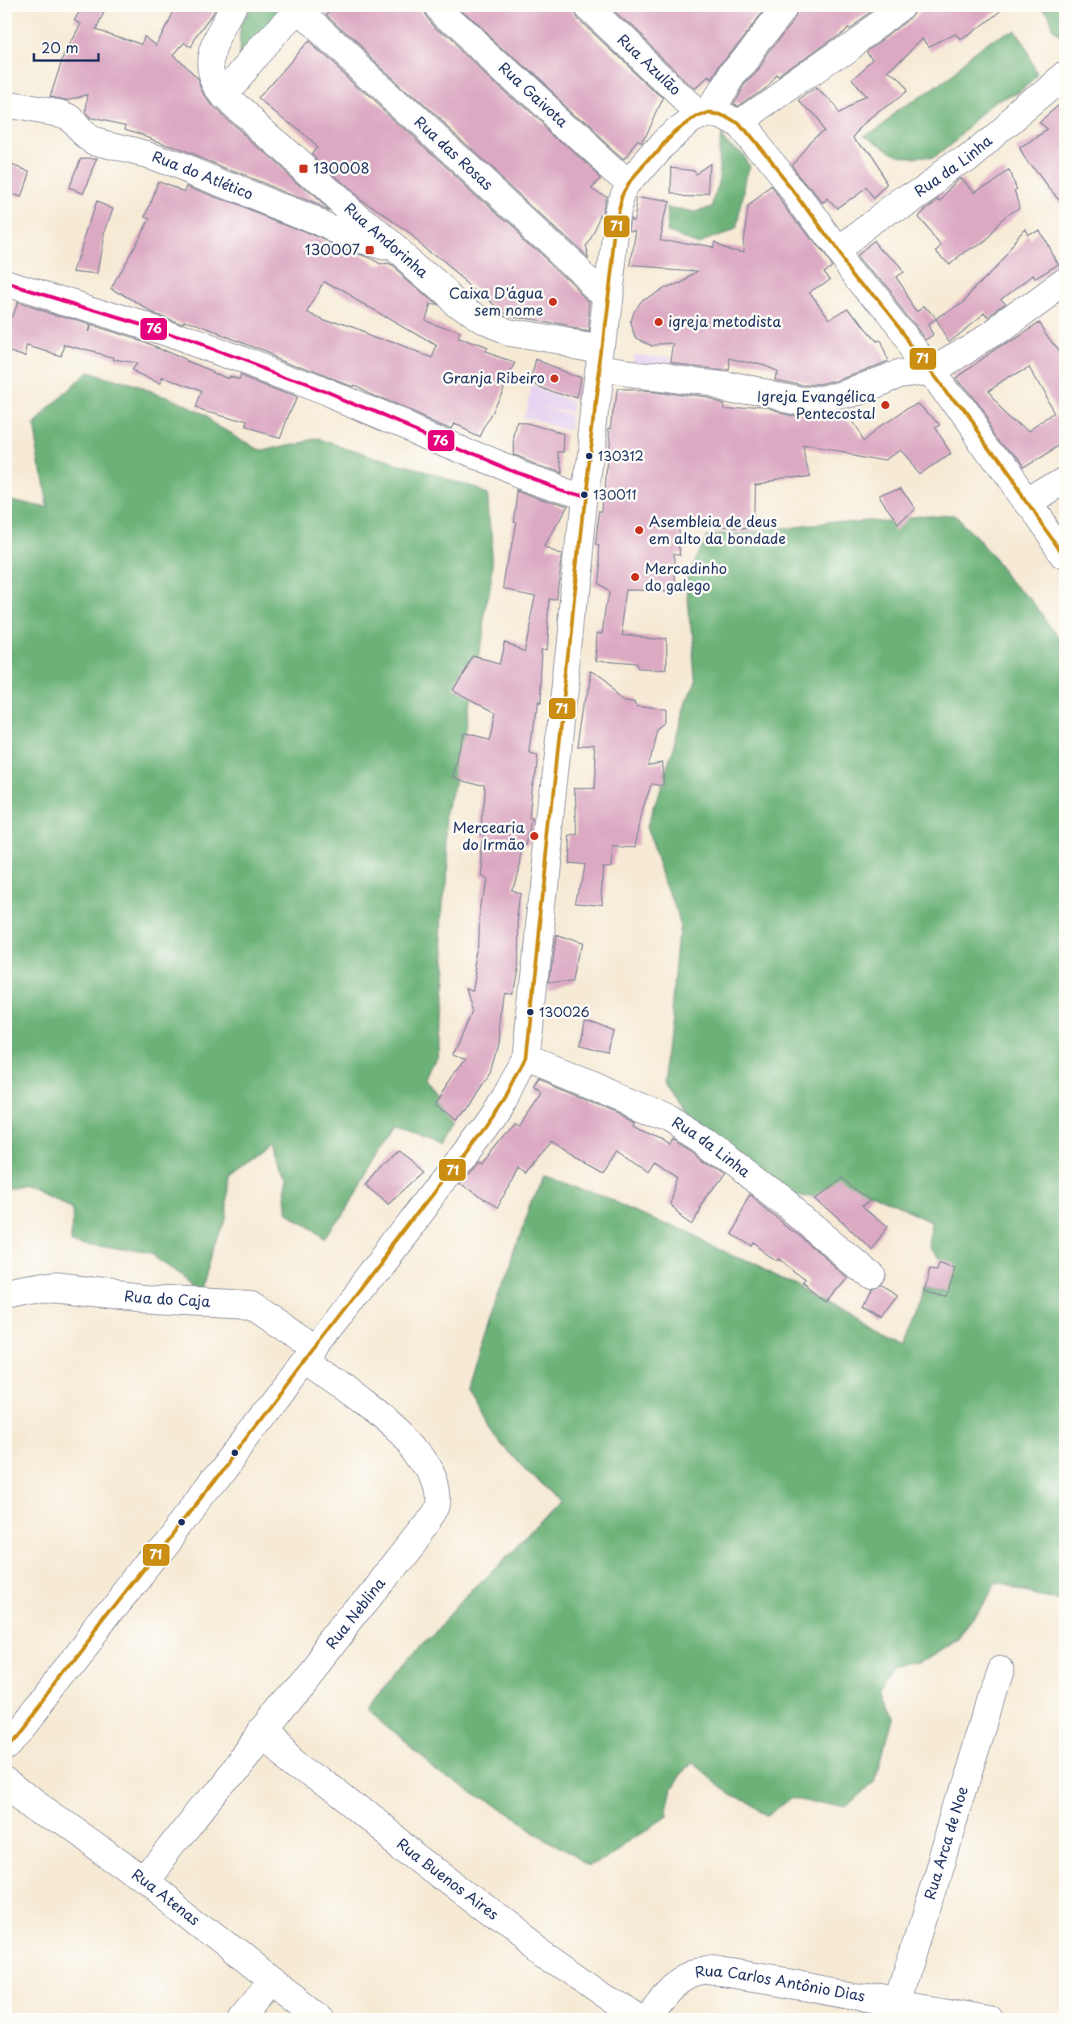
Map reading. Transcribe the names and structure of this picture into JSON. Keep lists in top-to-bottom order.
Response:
{
  "streets": {
    "street": [
      "Rua Azulão",
      "Rua Gaivota",
      "Rua das Rosas",
      "Rua da Linha",
      "Rua do Atlético",
      "Rua Andorinha",
      "Rua do Caja",
      "Rua Neblina",
      "Rua Arca de Noe",
      "Rua Buenos Aires",
      "Rua Atenas",
      "Rua Carlos Antônio Dias"
    ]
  },
  "crossings": [
    ["Rua do Atlético", "Rua Andorinha"],
    ["Rua do Caja", "Rua Neblina"],
    ["Rua Neblina", "Rua Buenos Aires"],
    ["Rua Neblina", "Rua Atenas"],
    ["Rua Arca de Noe", "Rua Carlos Antônio Dias"]
  ],
  "places": {
    "transit": ["130008", "130007"],
    "other": [
      "Caixa D'água sem nome",
      "igreja metodista",
      "Granja Ribeiro",
      "Igreja Evangélica Pentecostal",
      "130312",
      "130011",
      "Asembleia de deus em alto da bondade",
      "Mercadinho do galego",
      "Mercearia do Irmão",
      "130026"
    ]
  },
  "lines": ["transit line 71", "transit line 76"],
  "scale_bar": "20 m"
}
